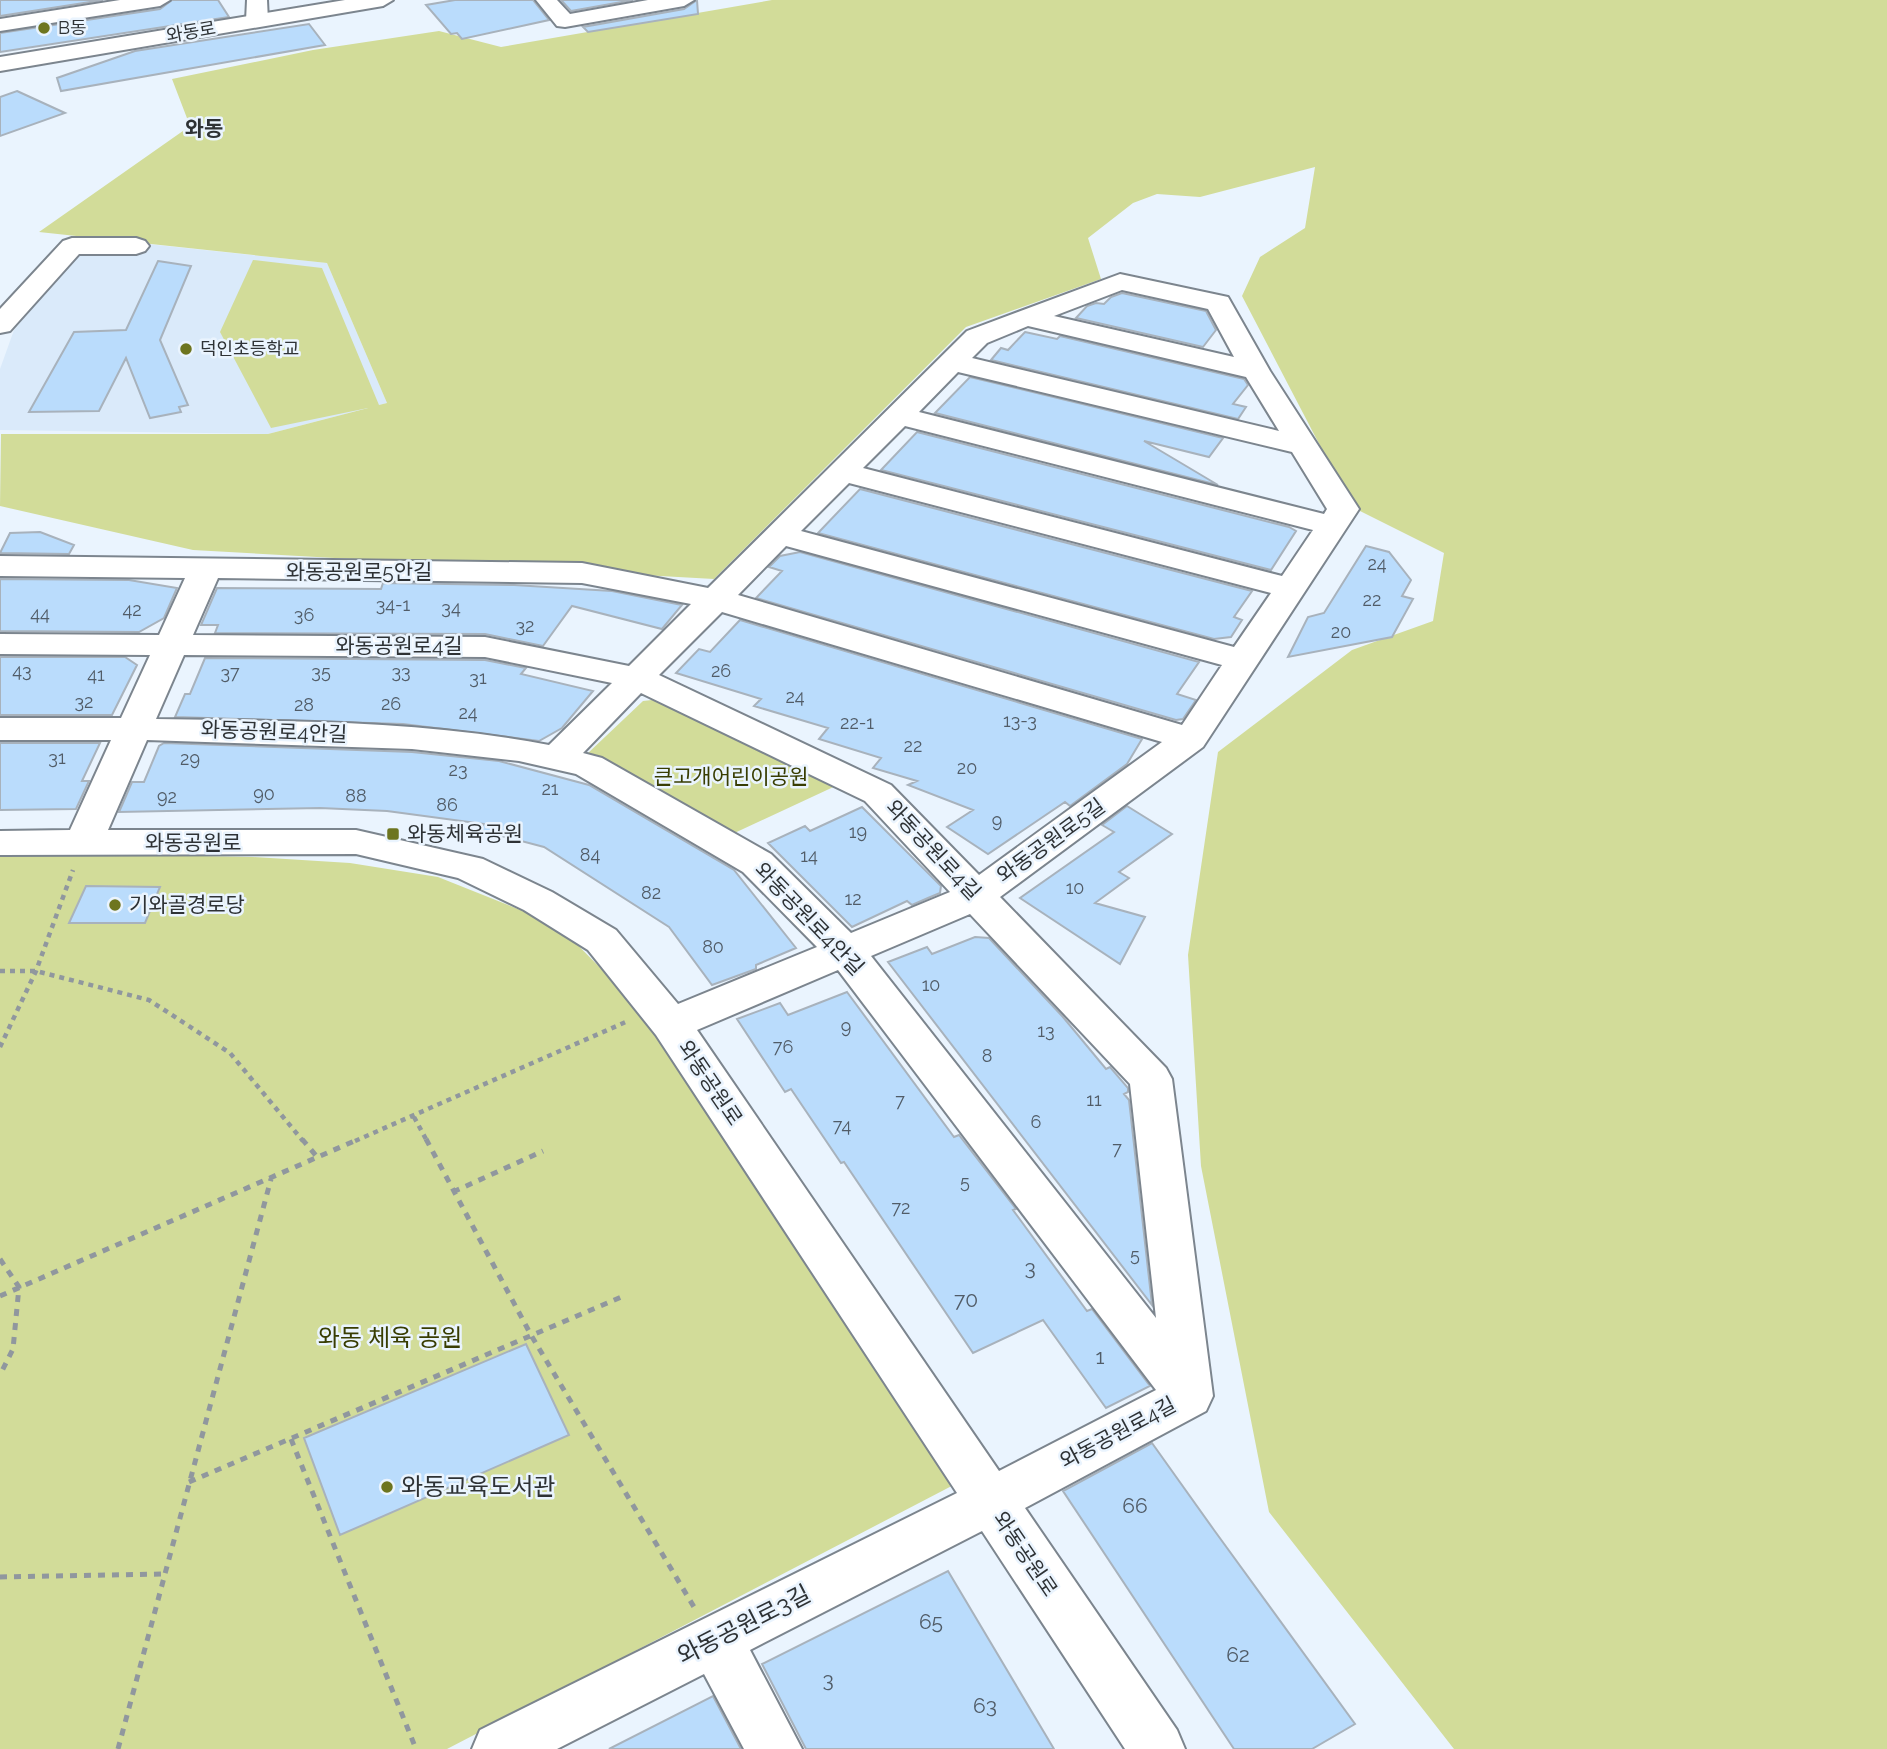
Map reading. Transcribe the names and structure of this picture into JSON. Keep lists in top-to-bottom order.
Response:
{
  "streets": {
    "street": [
      "와동로",
      "와동공원로5안길",
      "와동공원로4길",
      "와동공원로4안길",
      "와동공원로5길",
      "와동공원로",
      "와동공원로3길"
    ]
  },
  "crossings": [
    ["와동공원로5안길", "와동공원로5길"],
    ["와동공원로4길", "와동공원로4안길"],
    ["와동공원로4길", "와동공원로5길"],
    ["와동공원로4길", "와동공원로"],
    ["와동공원로4길", "와동공원로3길"],
    ["와동공원로4안길", "와동공원로5길"],
    ["와동공원로5길", "와동공원로"],
    ["와동공원로", "와동공원로3길"]
  ],
  "districts": ["와동"],
  "parks": ["큰고개어린이공원", "와동 체육 공원"],
  "places": {
    "other": [
      "B동",
      "덕인초등학교",
      "기와골경로당",
      "와동교육도서관"
    ],
    "transit": ["와동체육공원"]
  },
  "house_numbers": [
    "24",
    "22",
    "34-1",
    "34",
    "42",
    "44",
    "36",
    "32",
    "20",
    "43",
    "26",
    "35",
    "33",
    "37",
    "41",
    "31",
    "24",
    "32",
    "26",
    "28",
    "24",
    "13-3",
    "22-1",
    "22",
    "31",
    "29",
    "20",
    "23",
    "21",
    "90",
    "88",
    "92",
    "86",
    "9",
    "19",
    "84",
    "14",
    "10",
    "82",
    "12",
    "80",
    "10",
    "9",
    "13",
    "76",
    "8",
    "11",
    "7",
    "6",
    "74",
    "7",
    "5",
    "72",
    "5",
    "3",
    "70",
    "1",
    "66",
    "65",
    "62",
    "3",
    "63"
  ]
}
